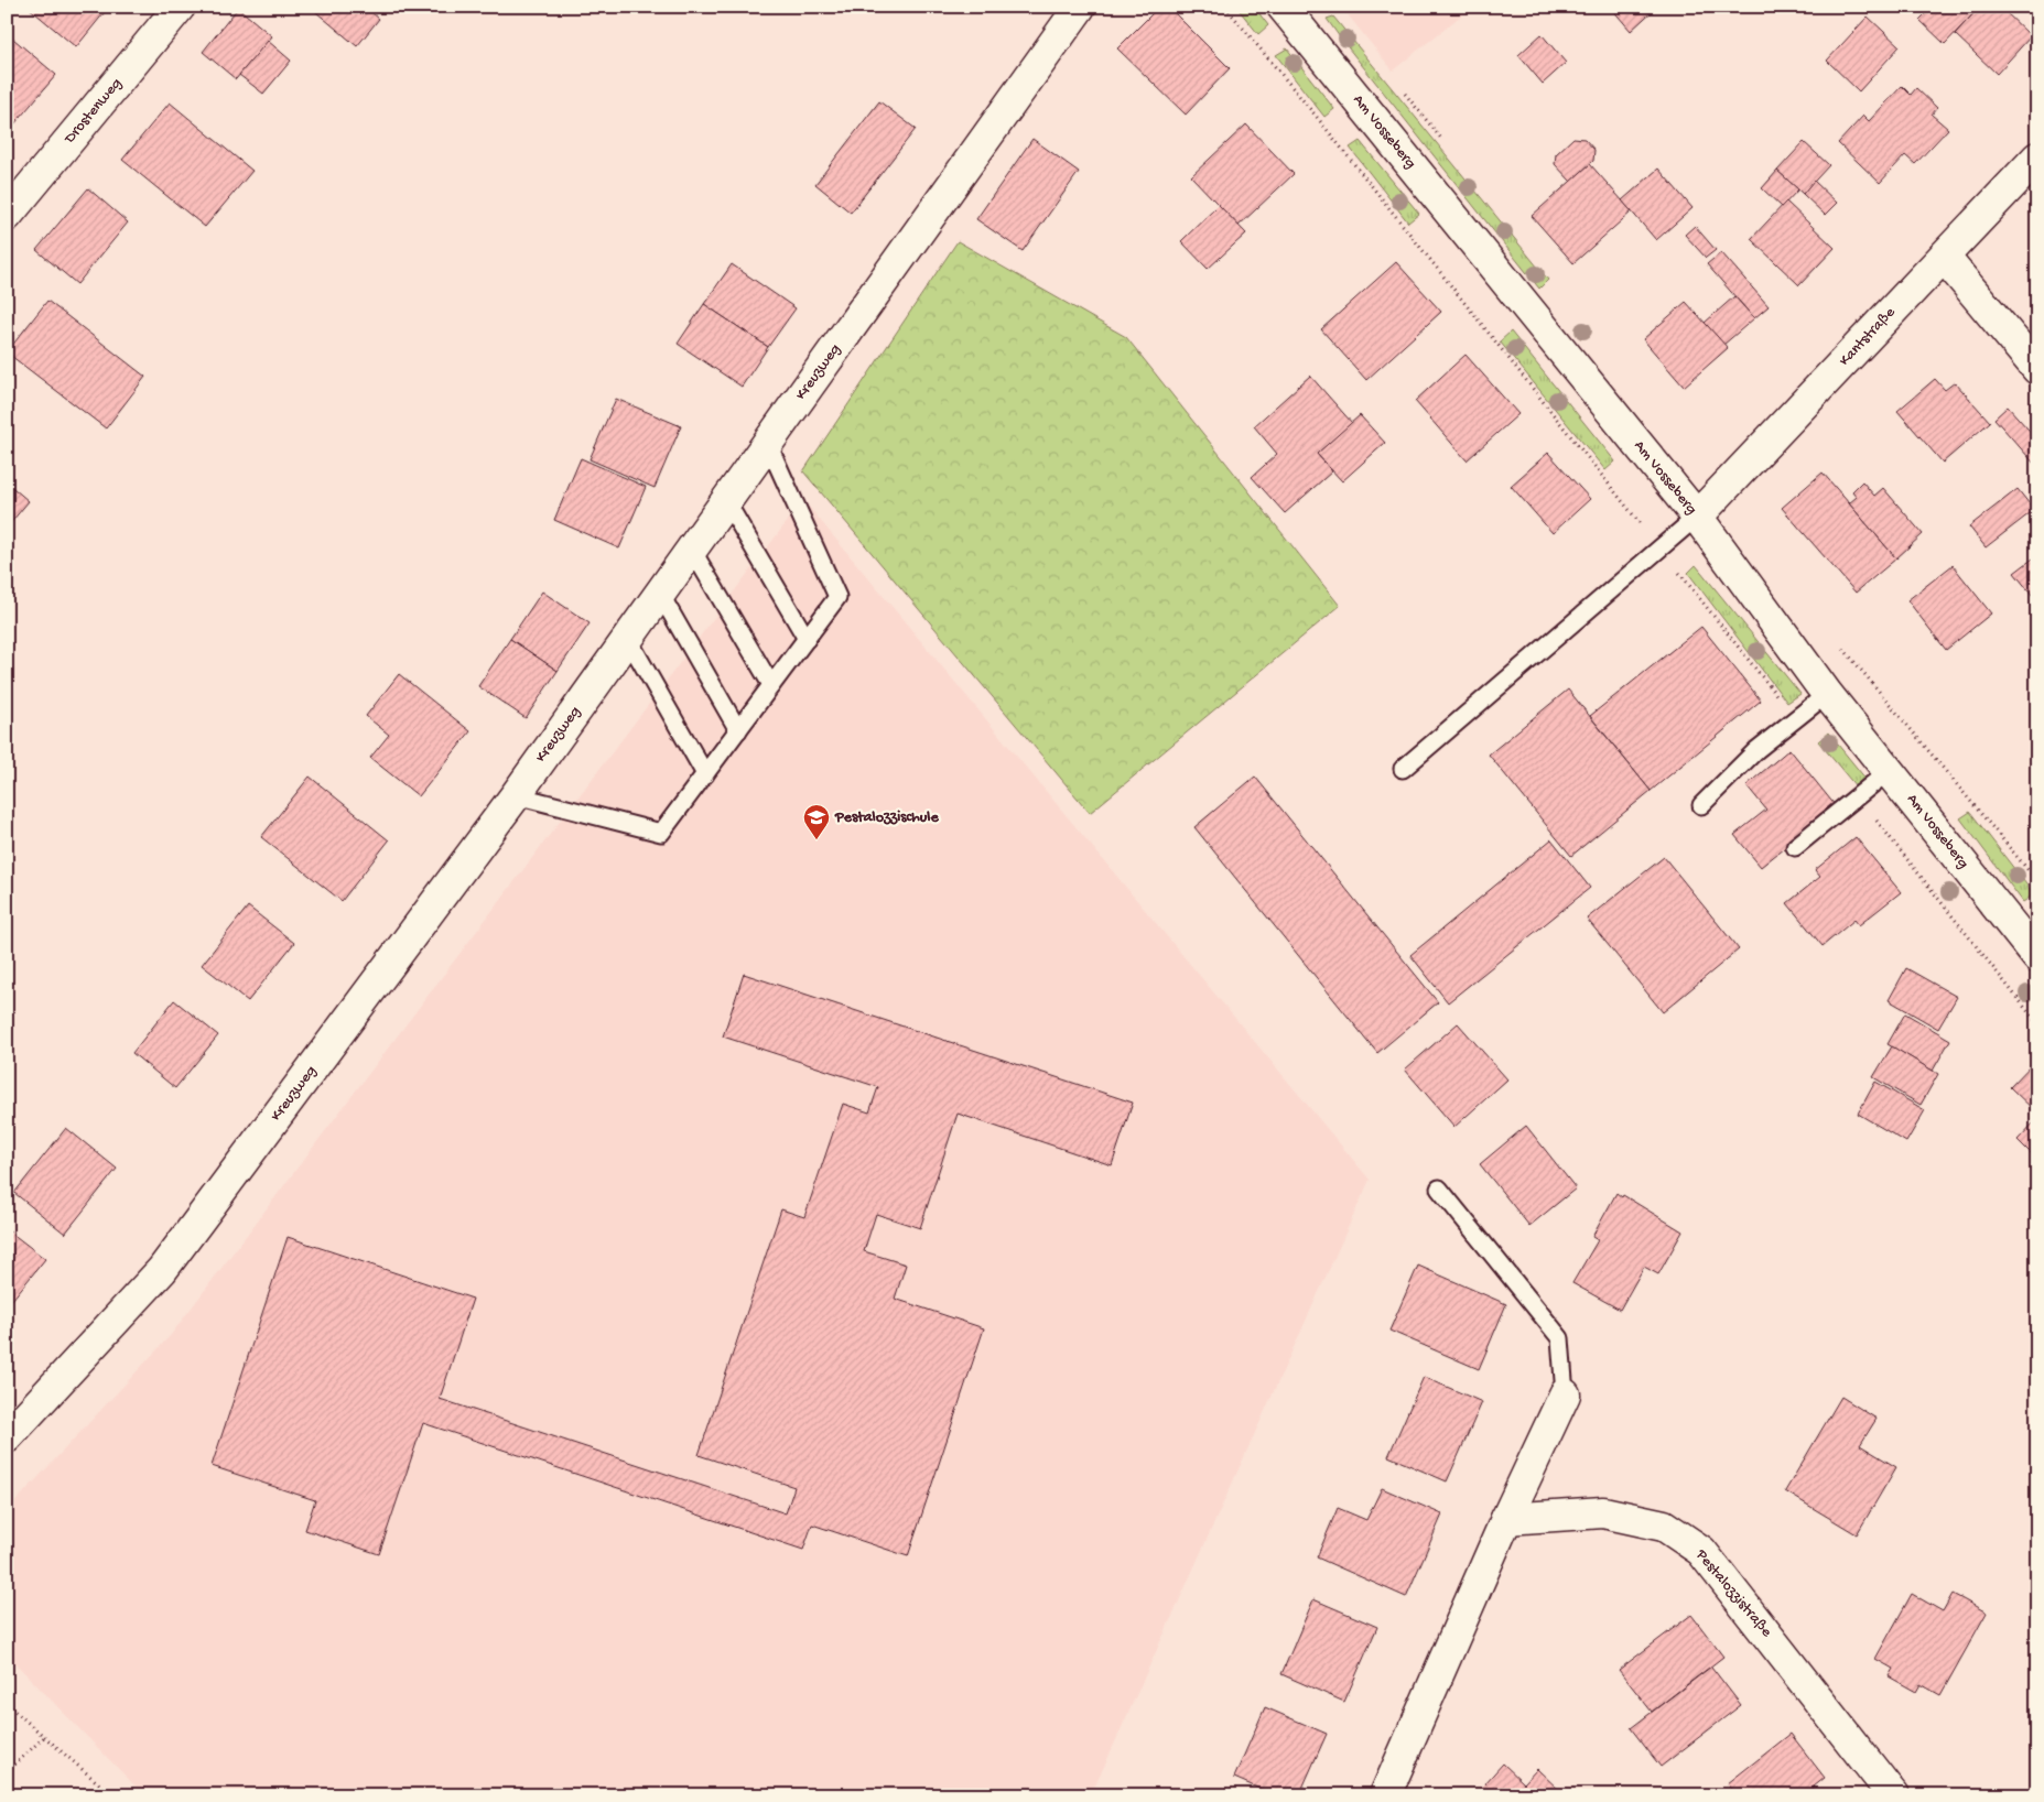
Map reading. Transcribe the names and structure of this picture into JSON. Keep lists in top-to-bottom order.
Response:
{
  "streets": {
    "street": [
      "Drostenweg",
      "Am Vosseberg",
      "Kantstraße",
      "Kreuzweg",
      "Pestalozzistraße"
    ]
  },
  "crossings": [
    ["Am Vosseberg", "Kantstraße"]
  ],
  "places": {
    "school or university": ["Pestalozzischule"]
  }
}
